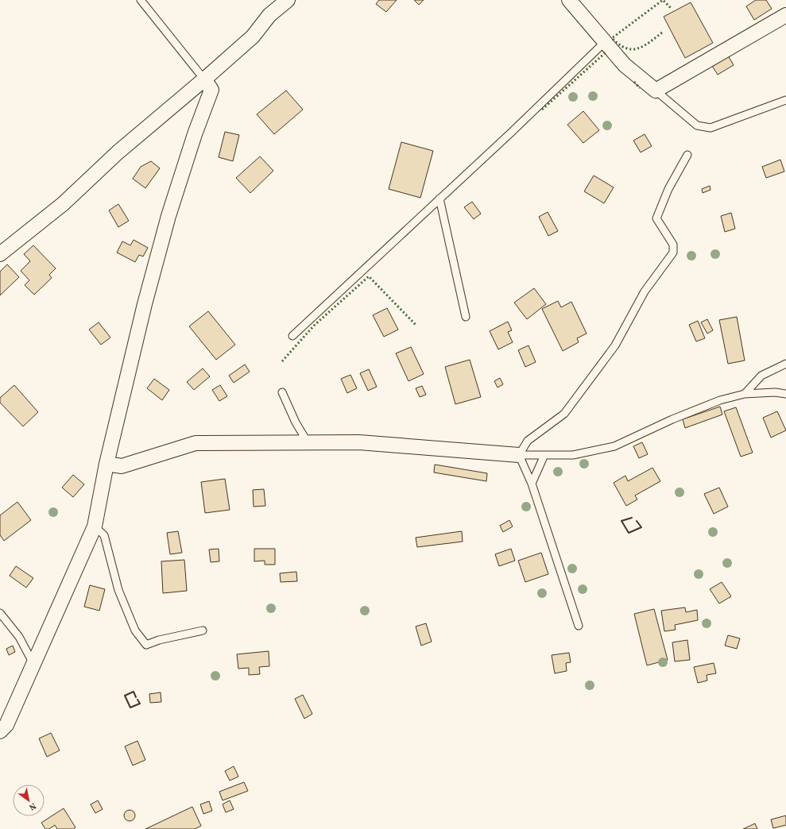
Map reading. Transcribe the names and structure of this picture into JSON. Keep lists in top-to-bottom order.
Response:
{
  "north": "bottom right"
}
